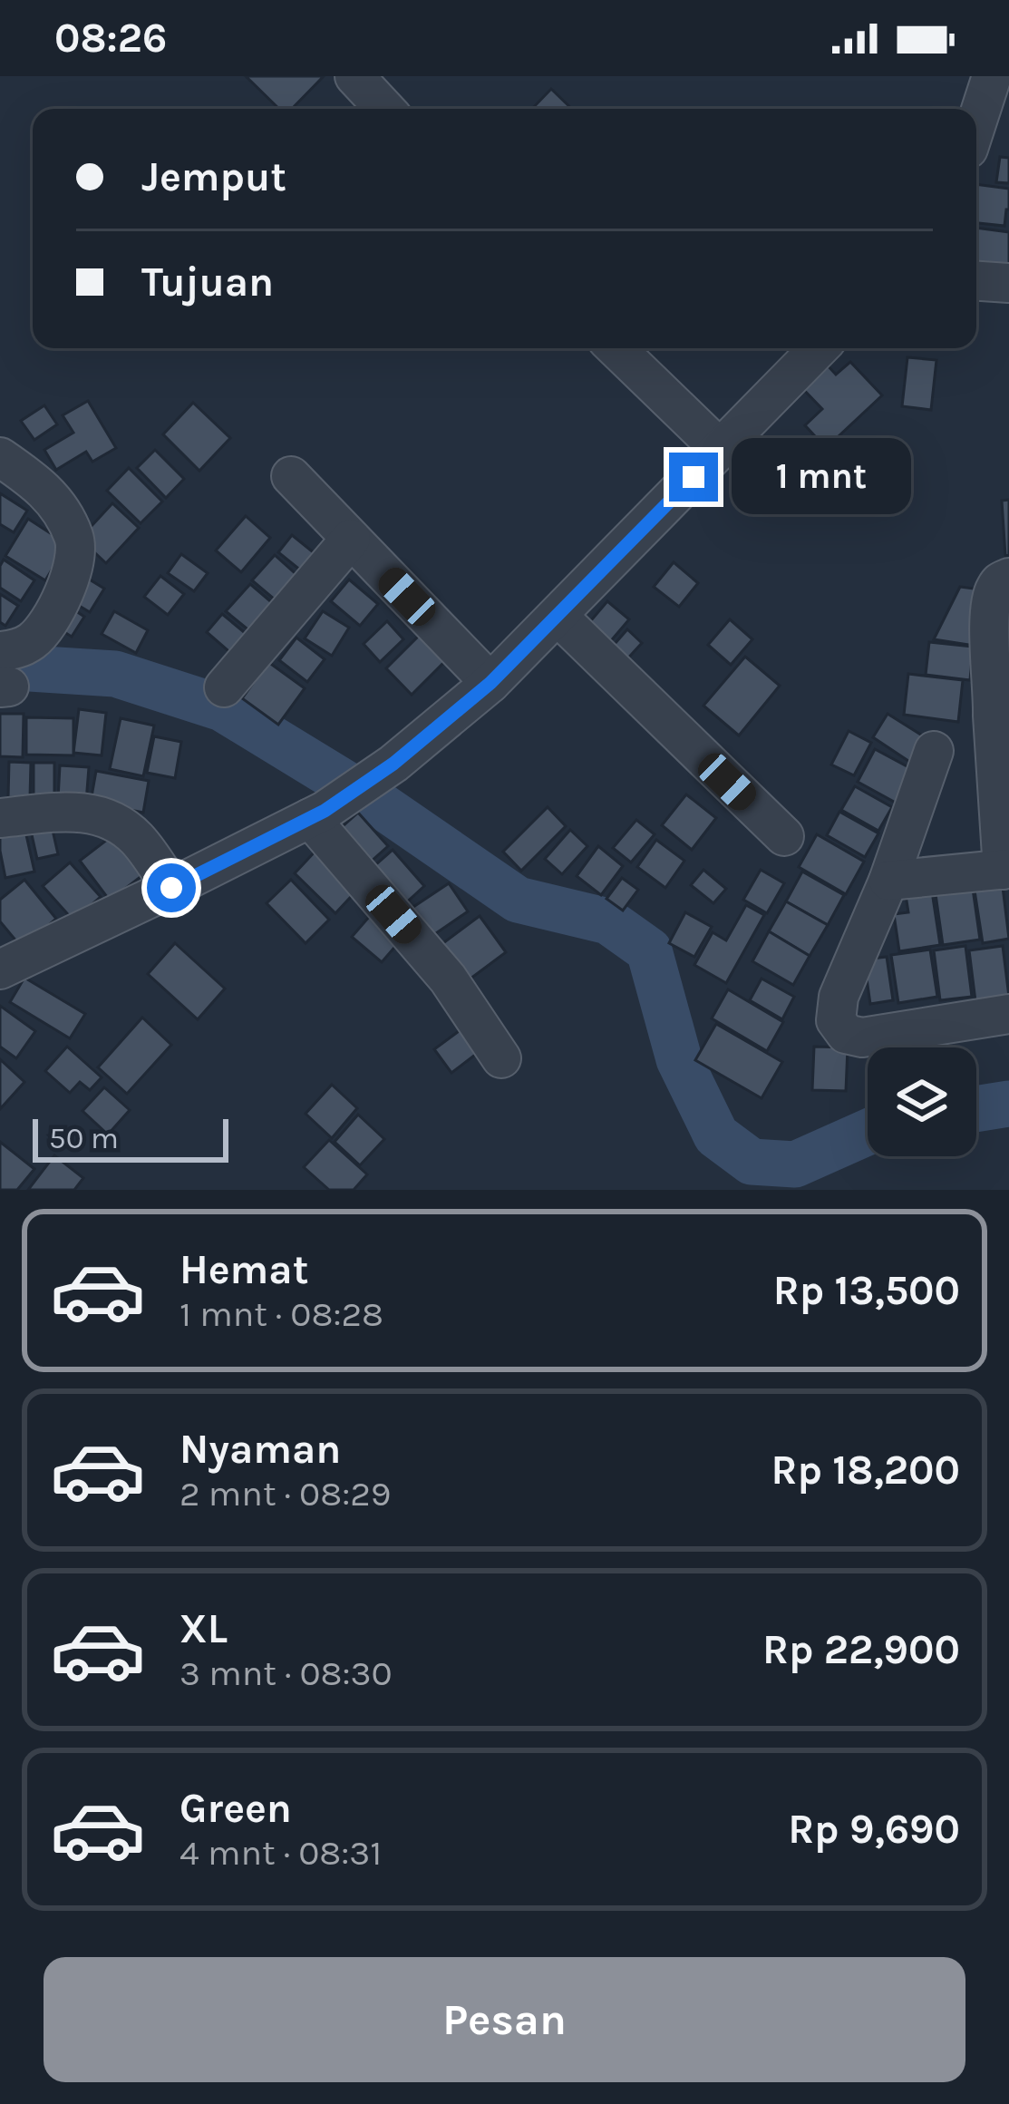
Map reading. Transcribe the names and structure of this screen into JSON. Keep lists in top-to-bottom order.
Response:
{
  "scale_bar": "50 m",
  "page": {
    "status": "08:26",
    "banner": ["Jemput", "Tujuan"],
    "bubble": "1 mnt",
    "scale": "50 m",
    "list": [
      {
        "name": "Hemat",
        "note": "1 mnt · 08:28",
        "value": "Rp 13,500"
      },
      {
        "name": "Nyaman",
        "note": "2 mnt · 08:29",
        "value": "Rp 18,200"
      },
      {
        "name": "XL",
        "note": "3 mnt · 08:30",
        "value": "Rp 22,900"
      },
      {
        "name": "Green",
        "note": "4 mnt · 08:31",
        "value": "Rp 9,690"
      }
    ],
    "buttons": "Pesan"
  }
}
